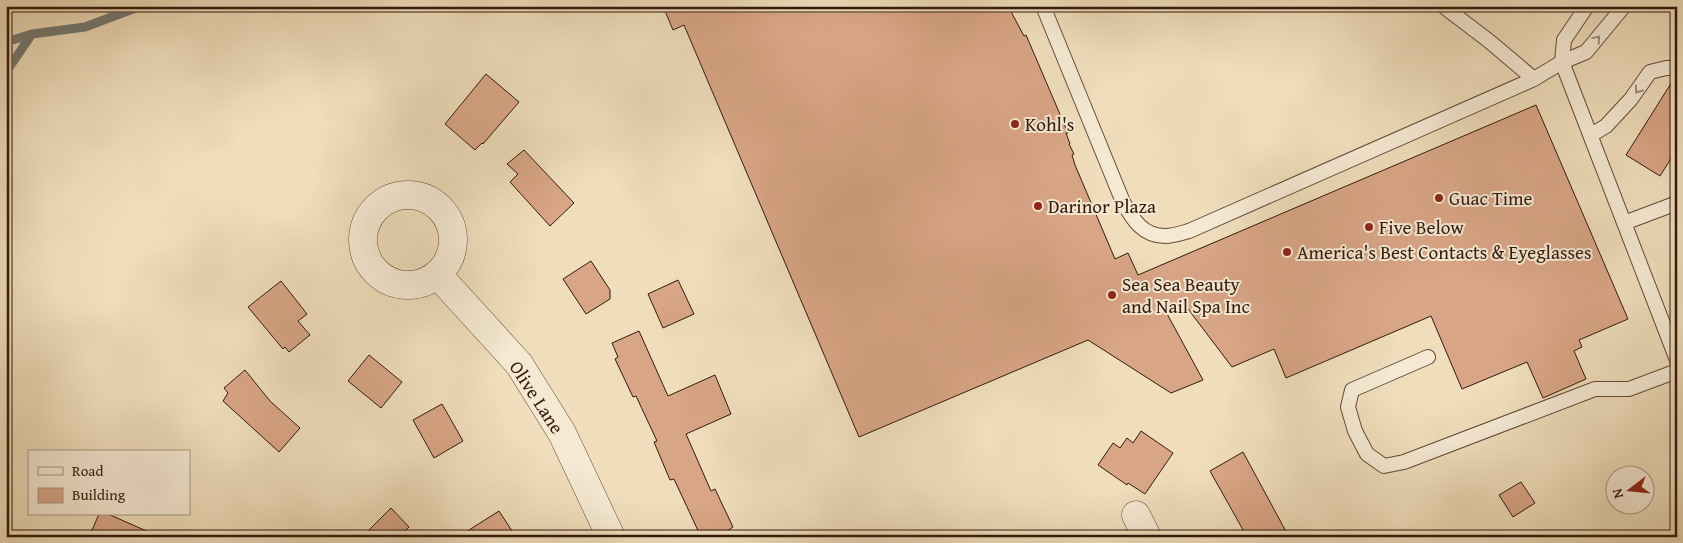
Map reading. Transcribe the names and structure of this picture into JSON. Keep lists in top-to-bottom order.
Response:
{
  "streets": {
    "street": ["Olive Lane"]
  },
  "places": [
    "Kohl's",
    "Guac Time",
    "Darinor Plaza",
    "Five Below",
    "America's Best Contacts & Eyeglasses",
    "Sea Sea Beauty and Nail Spa Inc"
  ],
  "legend": ["Road", "Building"],
  "north": "left"
}
